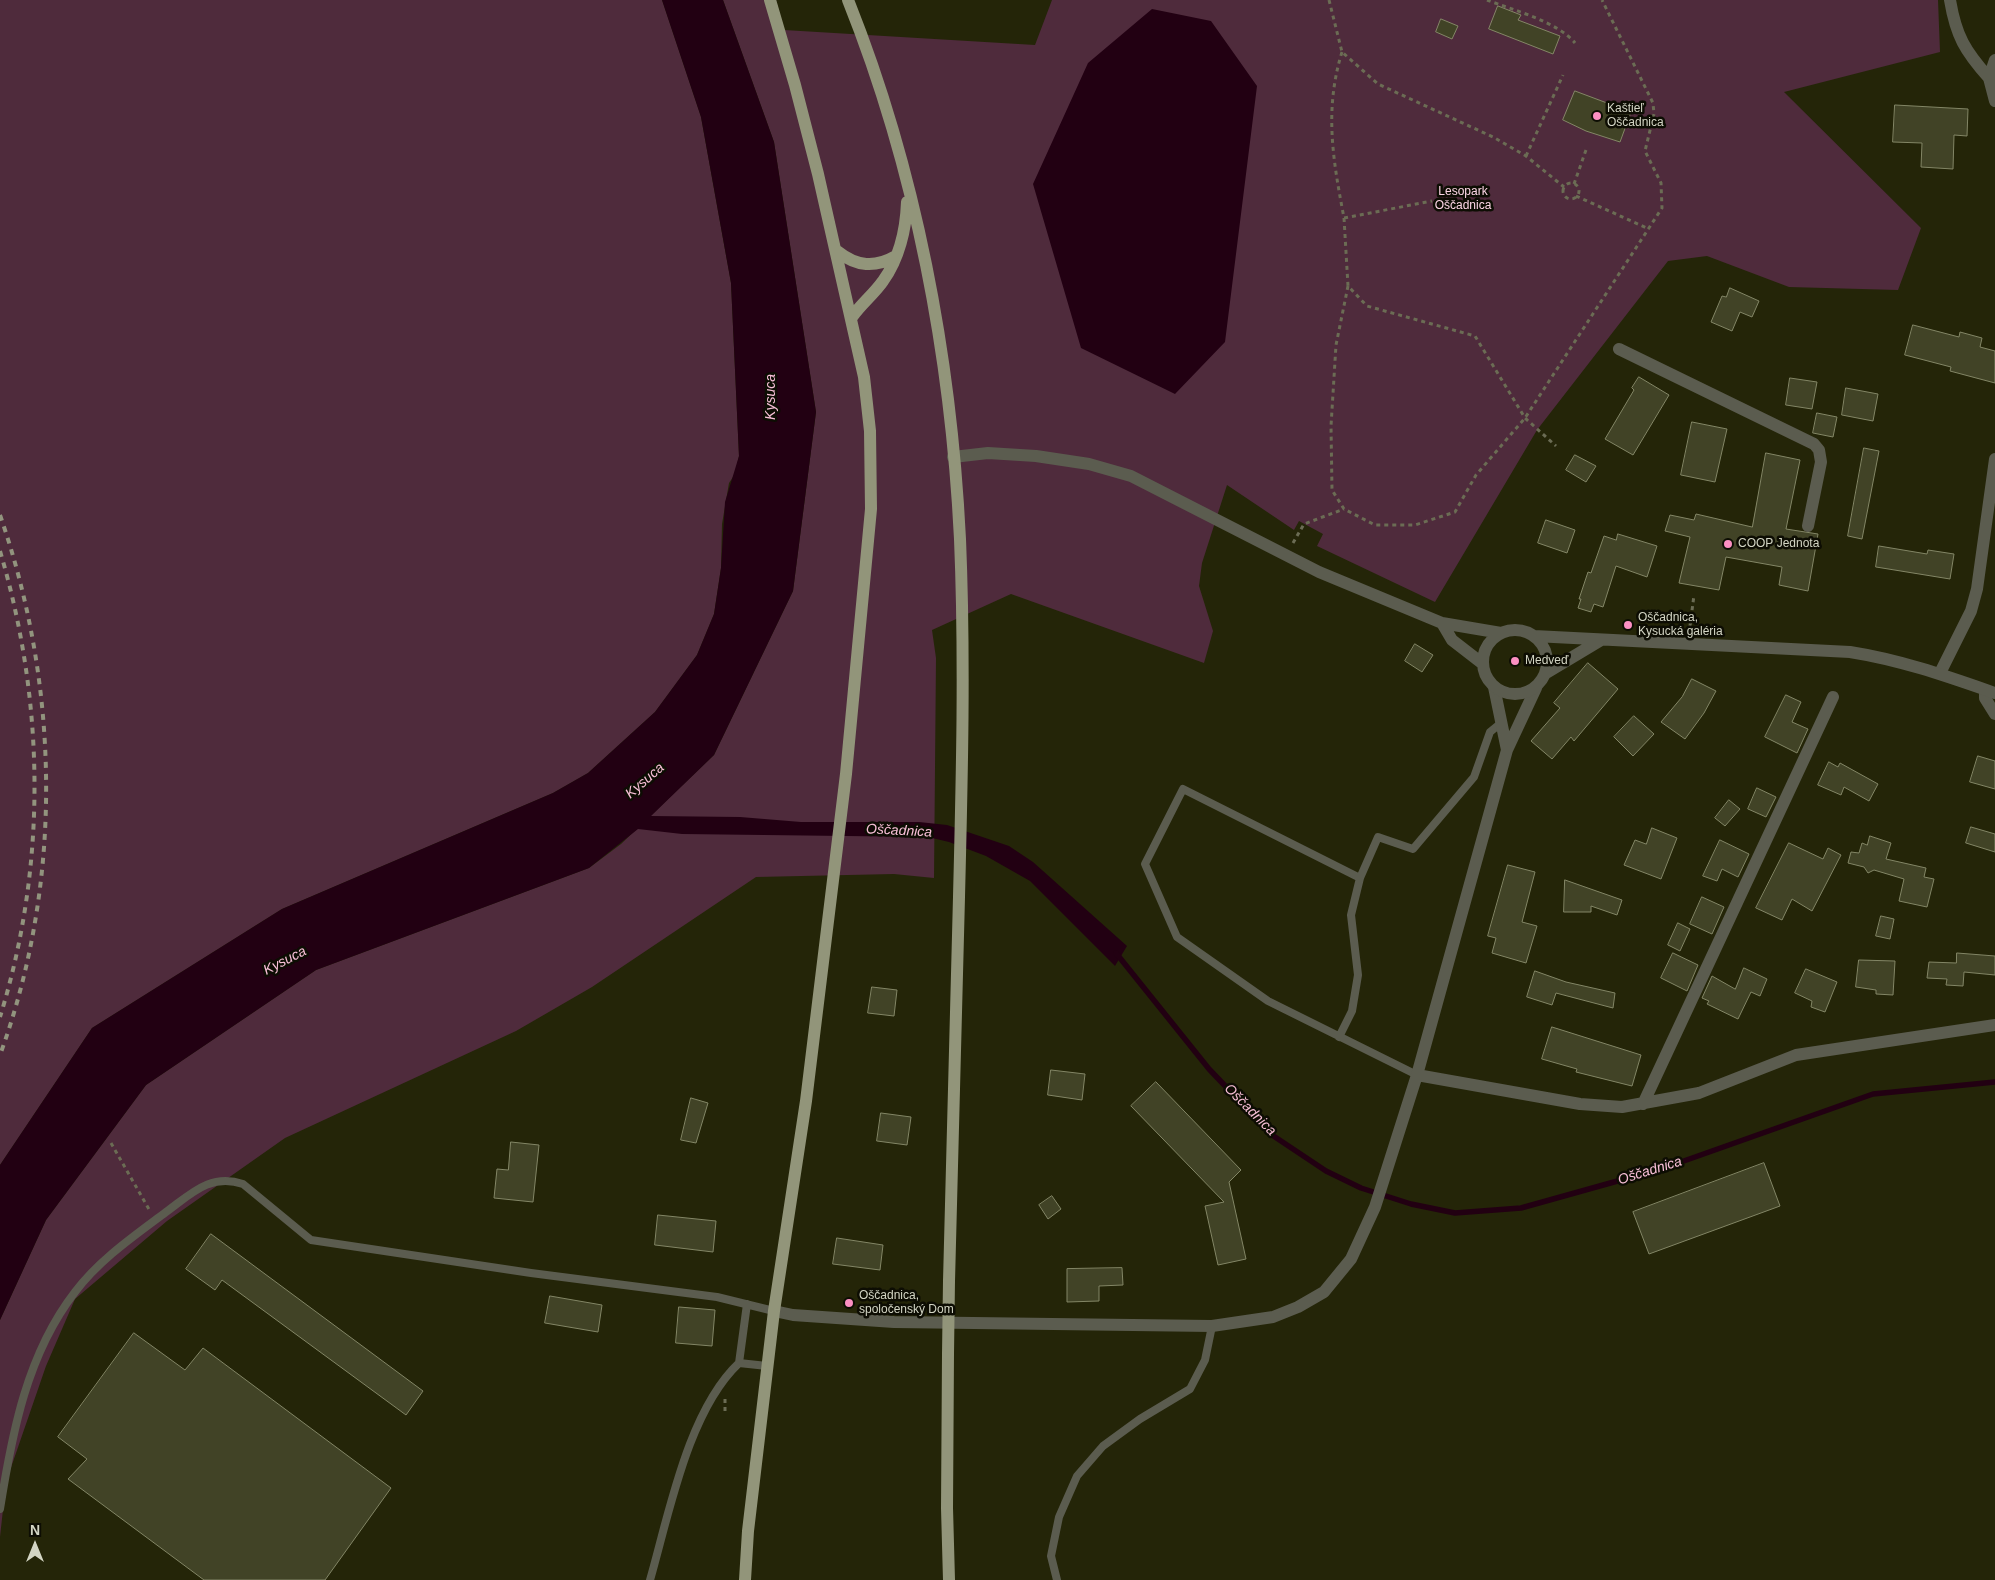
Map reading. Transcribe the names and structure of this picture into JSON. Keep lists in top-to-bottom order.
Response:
{
  "water": ["Kysuca", "Oščadnica"],
  "parks": ["Lesopark Oščadnica"],
  "places": [
    "Kaštieľ Oščadnica",
    "COOP Jednota",
    "Oščadnica, Kysucká galéria",
    "Medveď",
    "Oščadnica, spoločenský Dom"
  ],
  "north": "top"
}
